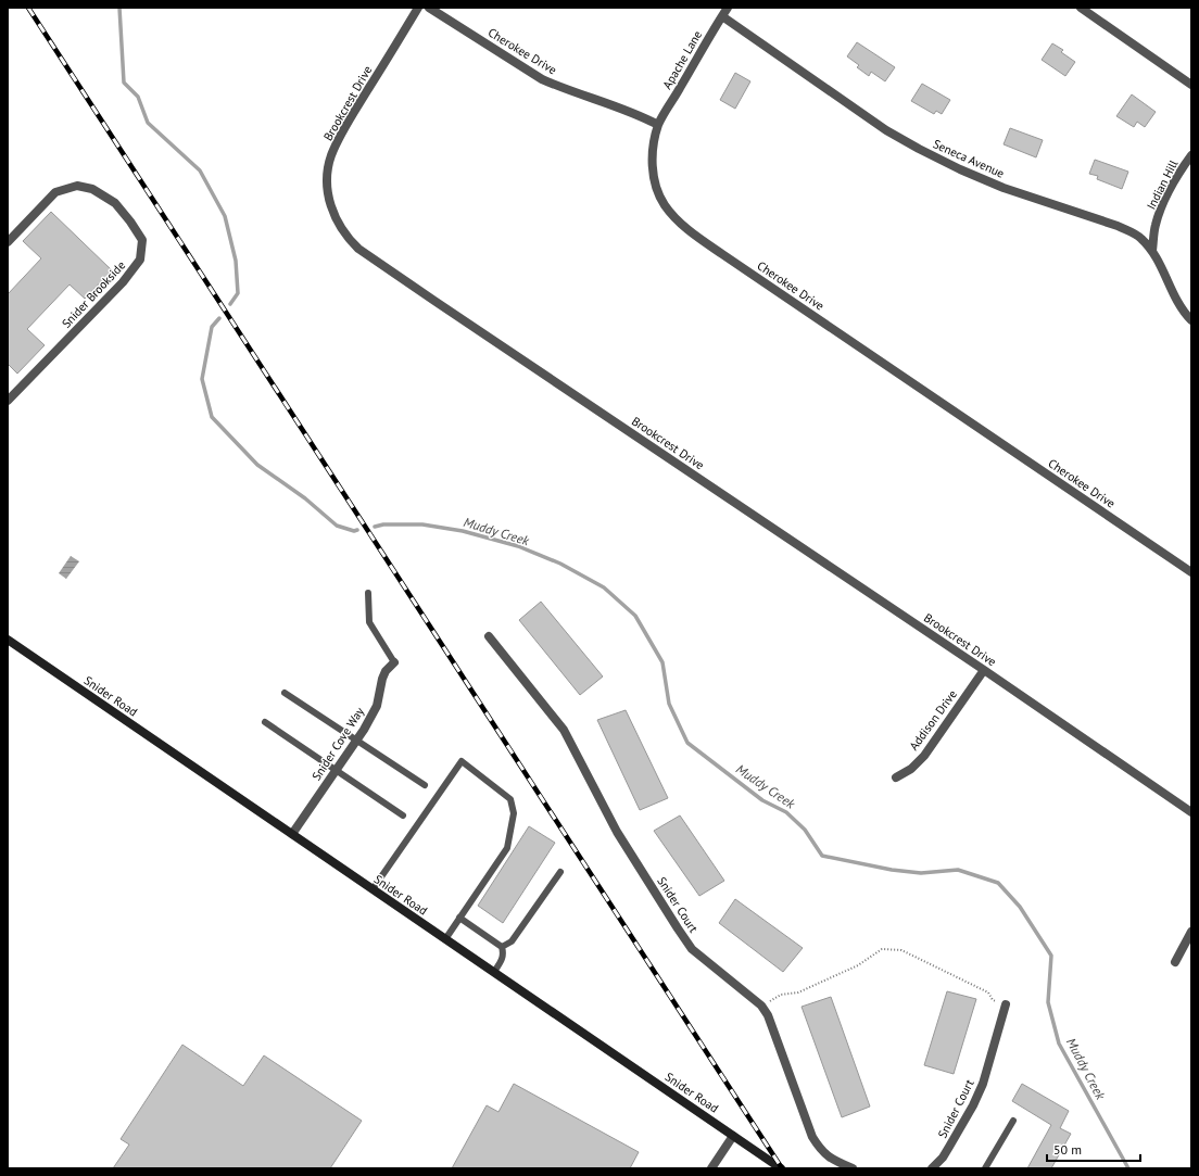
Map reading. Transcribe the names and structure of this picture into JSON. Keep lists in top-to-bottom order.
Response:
{
  "streets": {
    "street": [
      "Cherokee Drive",
      "Apache Lane",
      "Brookcrest Drive",
      "Seneca Avenue",
      "Indian Hill",
      "Snider Brookside",
      "Snider Road",
      "Addison Drive",
      "Snider Cove Way",
      "Snider Court"
    ]
  },
  "crossings": [
    ["Cherokee Drive", "Apache Lane"],
    ["Apache Lane", "Seneca Avenue"],
    ["Brookcrest Drive", "Addison Drive"],
    ["Seneca Avenue", "Indian Hill"],
    ["Snider Road", "Snider Cove Way"]
  ],
  "water": ["Muddy Creek"],
  "scale_bar": "50 m"
}
